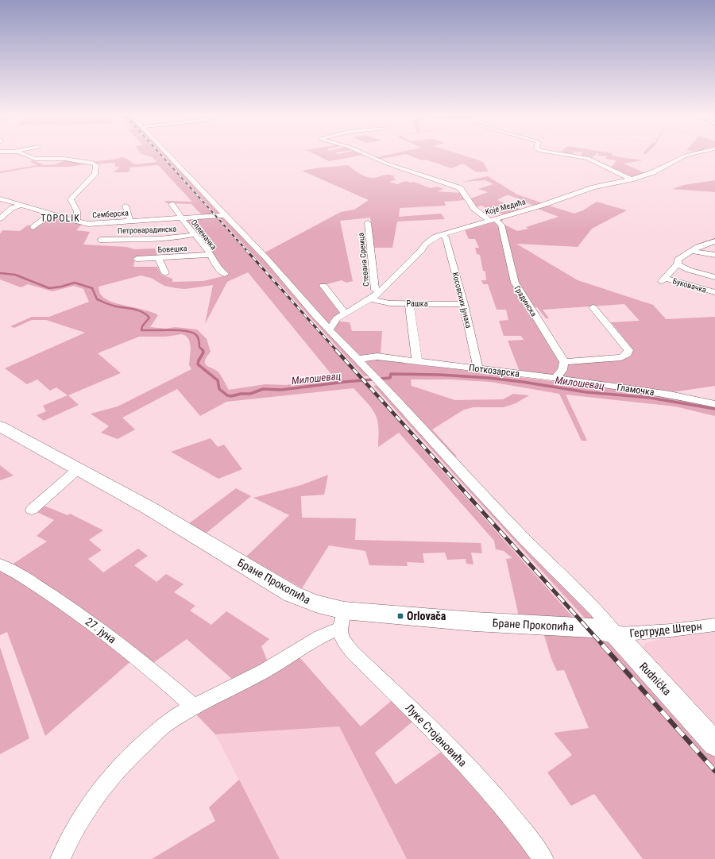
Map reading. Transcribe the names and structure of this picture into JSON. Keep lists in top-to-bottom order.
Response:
{
  "streets": {
    "street": [
      "Које Медића",
      "Семберска",
      "Петроварадинска",
      "Опленачка",
      "Бовешка",
      "Стевана Сремца",
      "Буковачка",
      "Косовских јунака",
      "Градинска",
      "Рашка",
      "Поткозарска",
      "Гламочка",
      "Бране Прокопића",
      "Гертруде Штерн",
      "27. јуна",
      "Rudnička",
      "Луке Стојановића"
    ]
  },
  "crossings": [
    ["Које Медића", "Стевана Сремца"],
    ["Које Медића", "Косовских јунака"],
    ["Које Медића", "Градинска"],
    ["Које Медића", "Рашка"],
    ["Семберска", "Опленачка"],
    ["Петроварадинска", "Опленачка"],
    ["Опленачка", "Бовешка"],
    ["Косовских јунака", "Рашка"],
    ["Косовских јунака", "Поткозарска"],
    ["Поткозарска", "Гламочка"],
    ["Бране Прокопића", "Rudnička"],
    ["Гертруде Штерн", "Rudnička"]
  ],
  "districts": ["TOPOLIK"],
  "water": ["Милошевац"],
  "places": {
    "transit": ["Orlovača"]
  }
}
